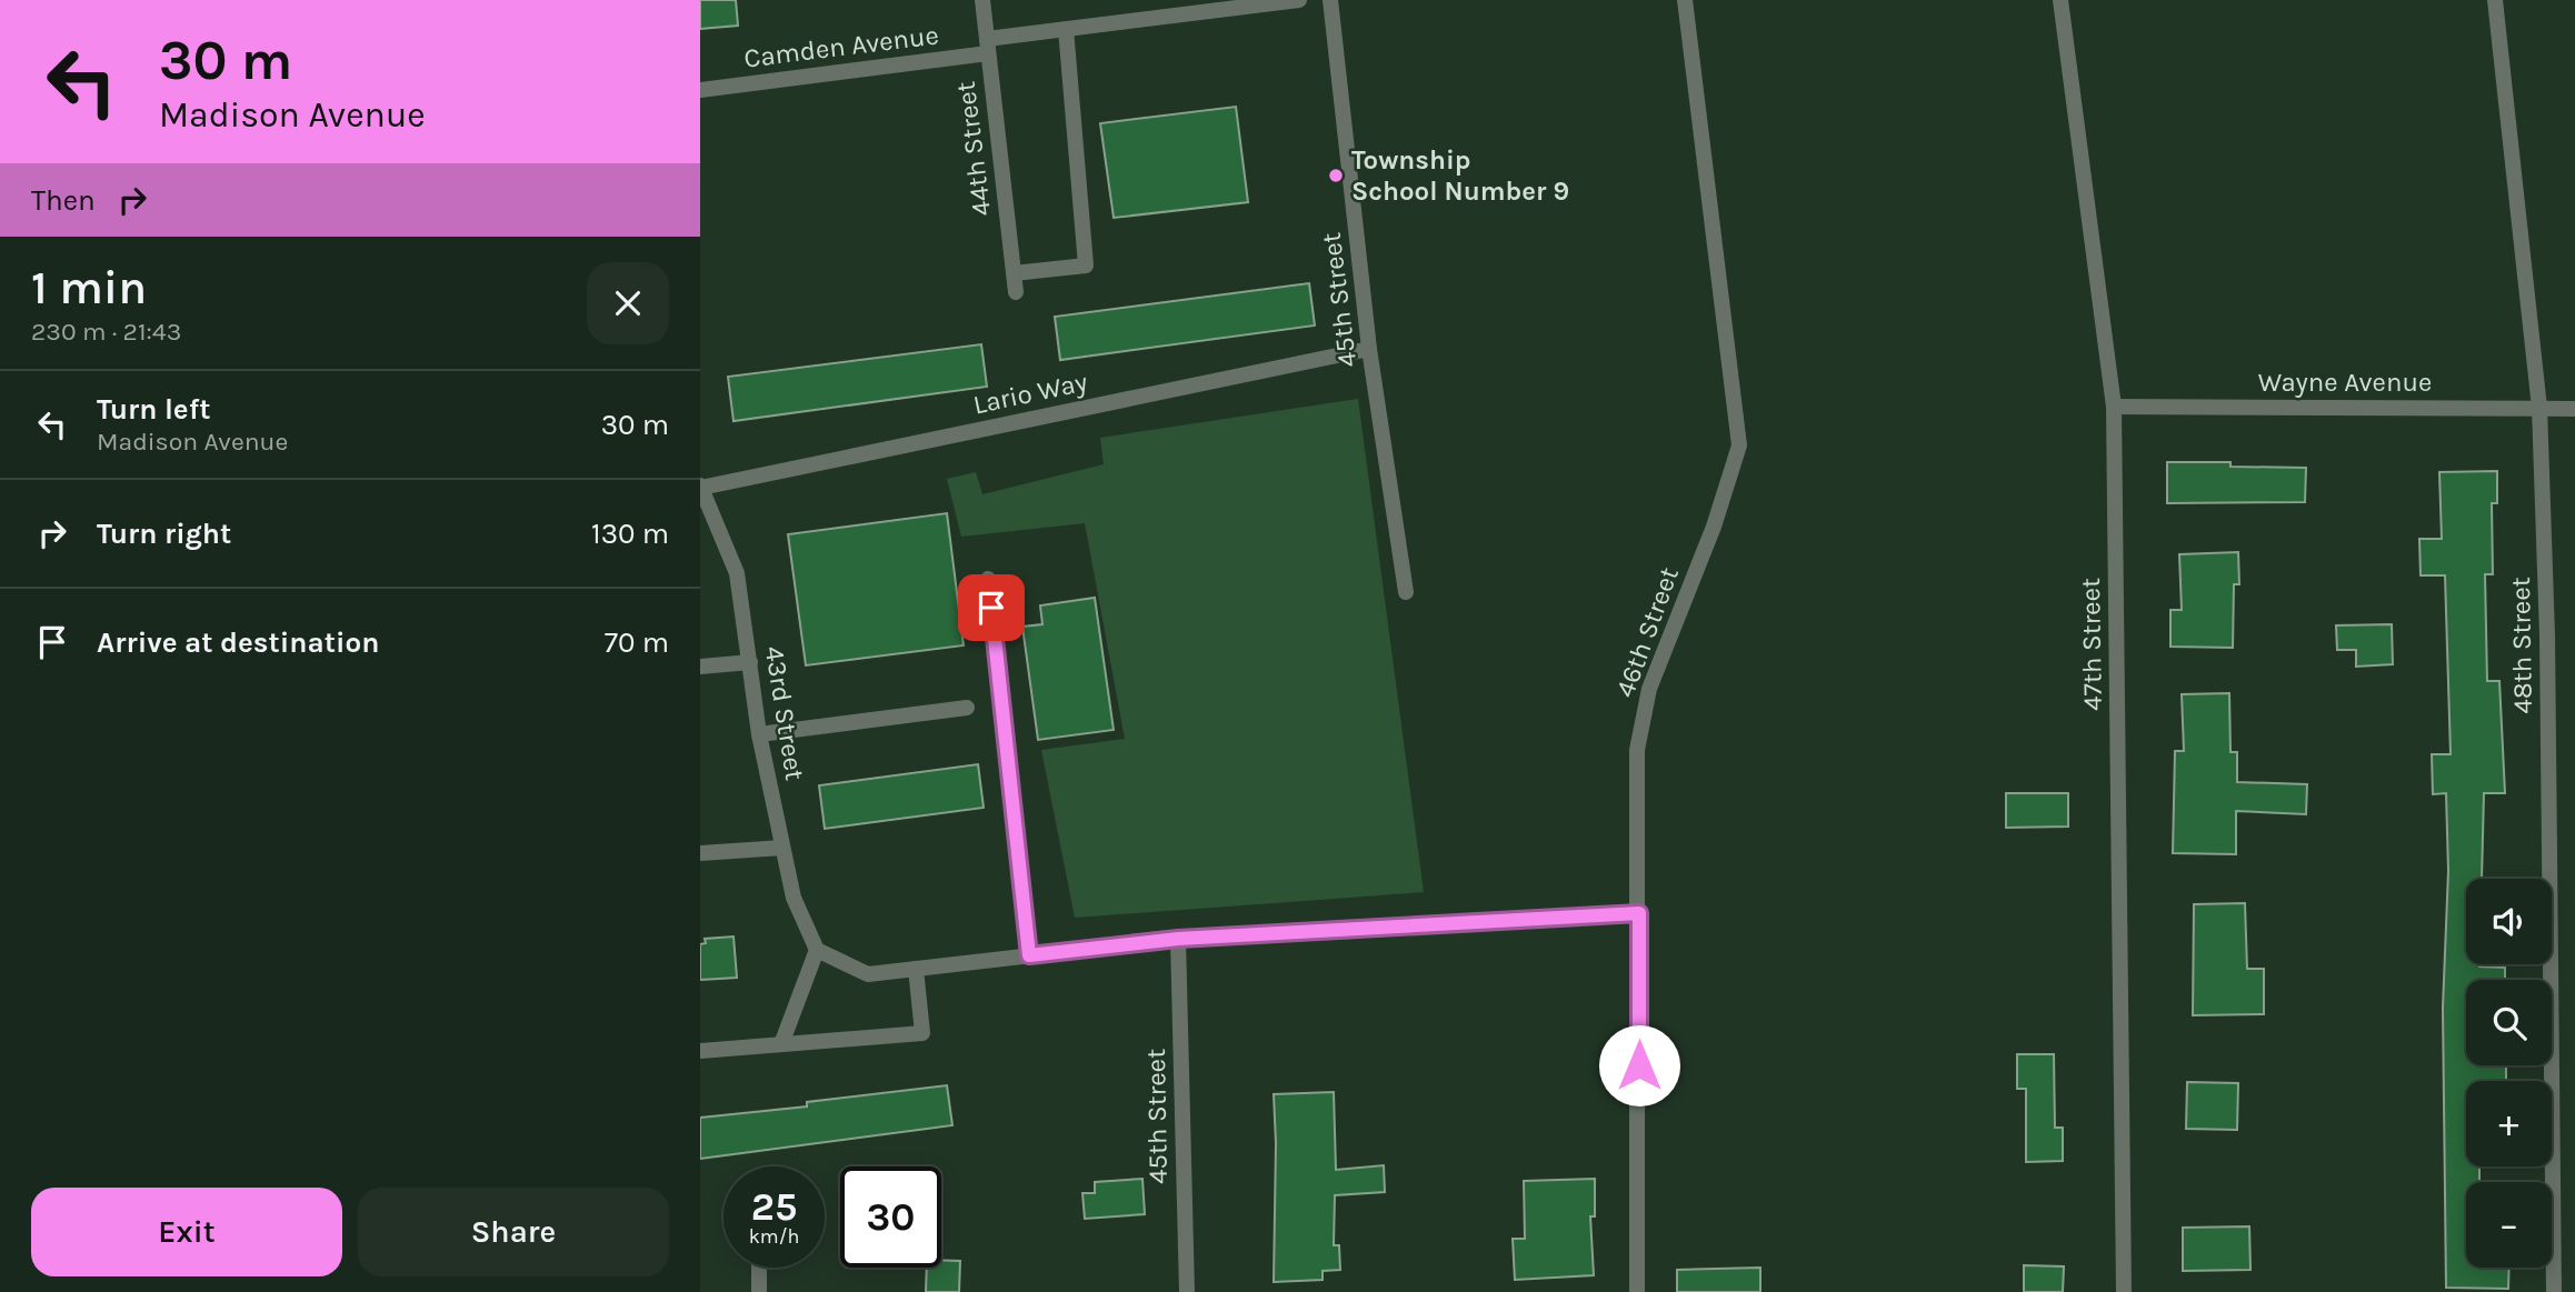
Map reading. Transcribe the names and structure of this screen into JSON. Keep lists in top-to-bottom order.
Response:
{
  "streets": {
    "street": [
      "Camden Avenue",
      "44th Street",
      "45th Street",
      "Wayne Avenue",
      "Lario Way",
      "46th Street",
      "47th Street",
      "48th Street",
      "43rd Street"
    ]
  },
  "crossings": [
    ["Camden Avenue", "44th Street"],
    ["45th Street", "Lario Way"],
    ["Wayne Avenue", "47th Street"],
    ["Wayne Avenue", "48th Street"],
    ["Lario Way", "43rd Street"]
  ],
  "places": ["Township School Number 9"],
  "page": {
    "turn": ["30 m", "Madison Avenue"],
    "then": "Then",
    "heading": ["1 min", "230 m · 21:43"],
    "list": [
      {
        "name": "Turn left",
        "note": "Madison Avenue",
        "value": "30 m"
      },
      {
        "name": "Turn right",
        "value": "130 m"
      },
      {
        "name": "Arrive at destination",
        "value": "70 m"
      }
    ],
    "map_buttons": ["+", "−"],
    "speed": "25 km/h",
    "limit": "30",
    "buttons": ["Exit", "Share"]
  }
}
